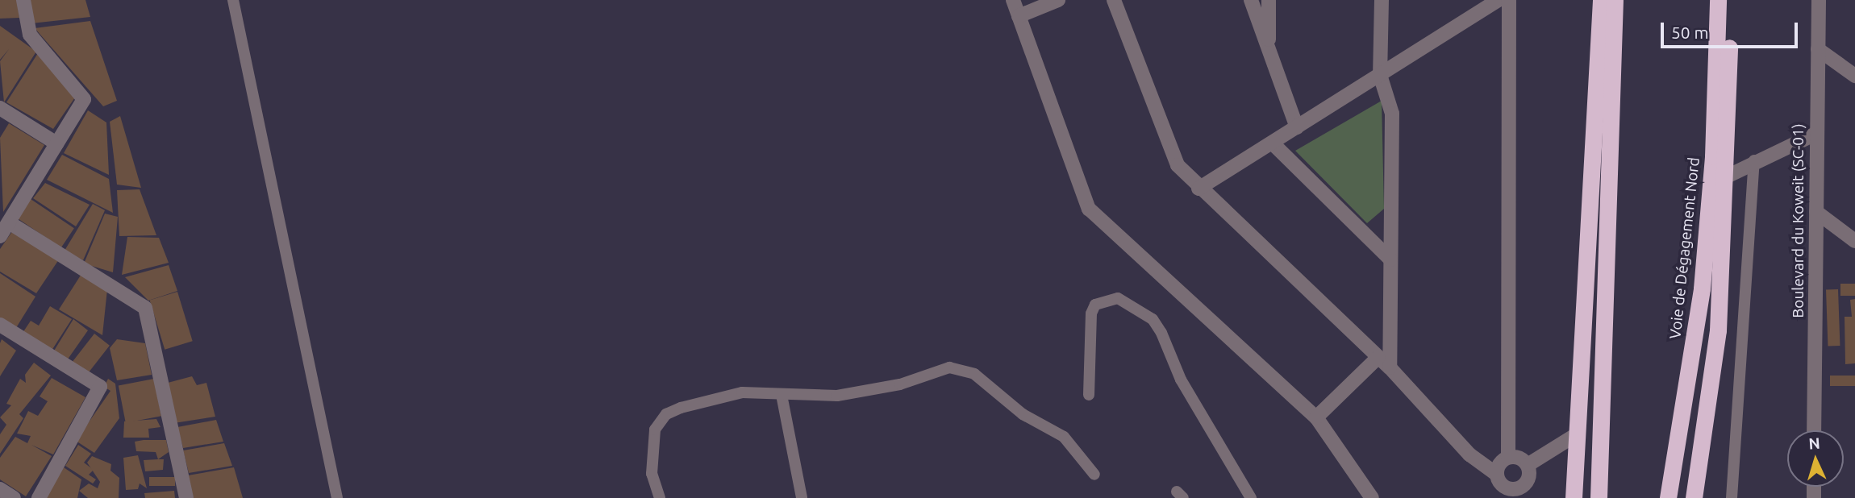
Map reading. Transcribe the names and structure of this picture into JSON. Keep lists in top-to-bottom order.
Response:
{
  "streets": {
    "highway": ["Voie de Dégagement Nord"],
    "street": ["Boulevard du Koweit (SC-01)"]
  },
  "scale_bar": "50 m",
  "north": "top"
}
